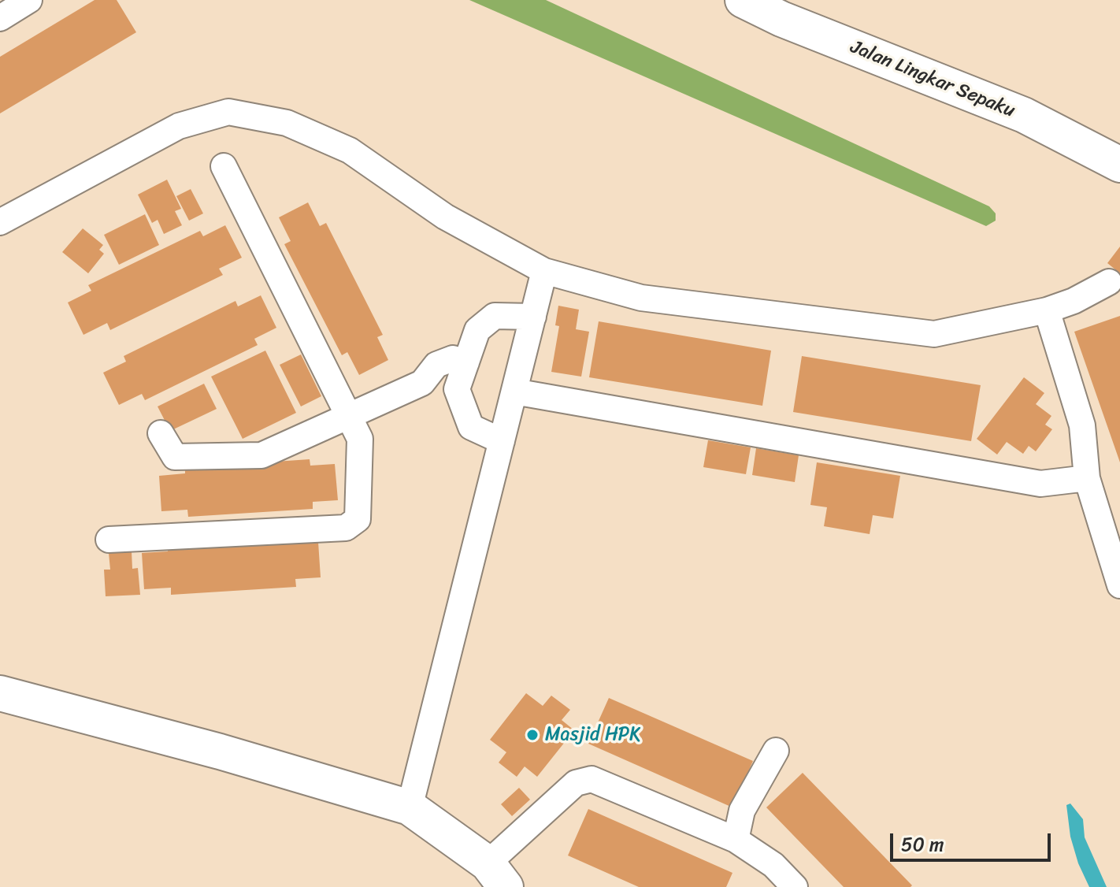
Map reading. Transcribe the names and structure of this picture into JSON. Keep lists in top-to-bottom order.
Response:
{
  "streets": {
    "street": ["Jalan Lingkar Sepaku"]
  },
  "places": ["Masjid HPK"],
  "scale_bar": "50 m"
}
